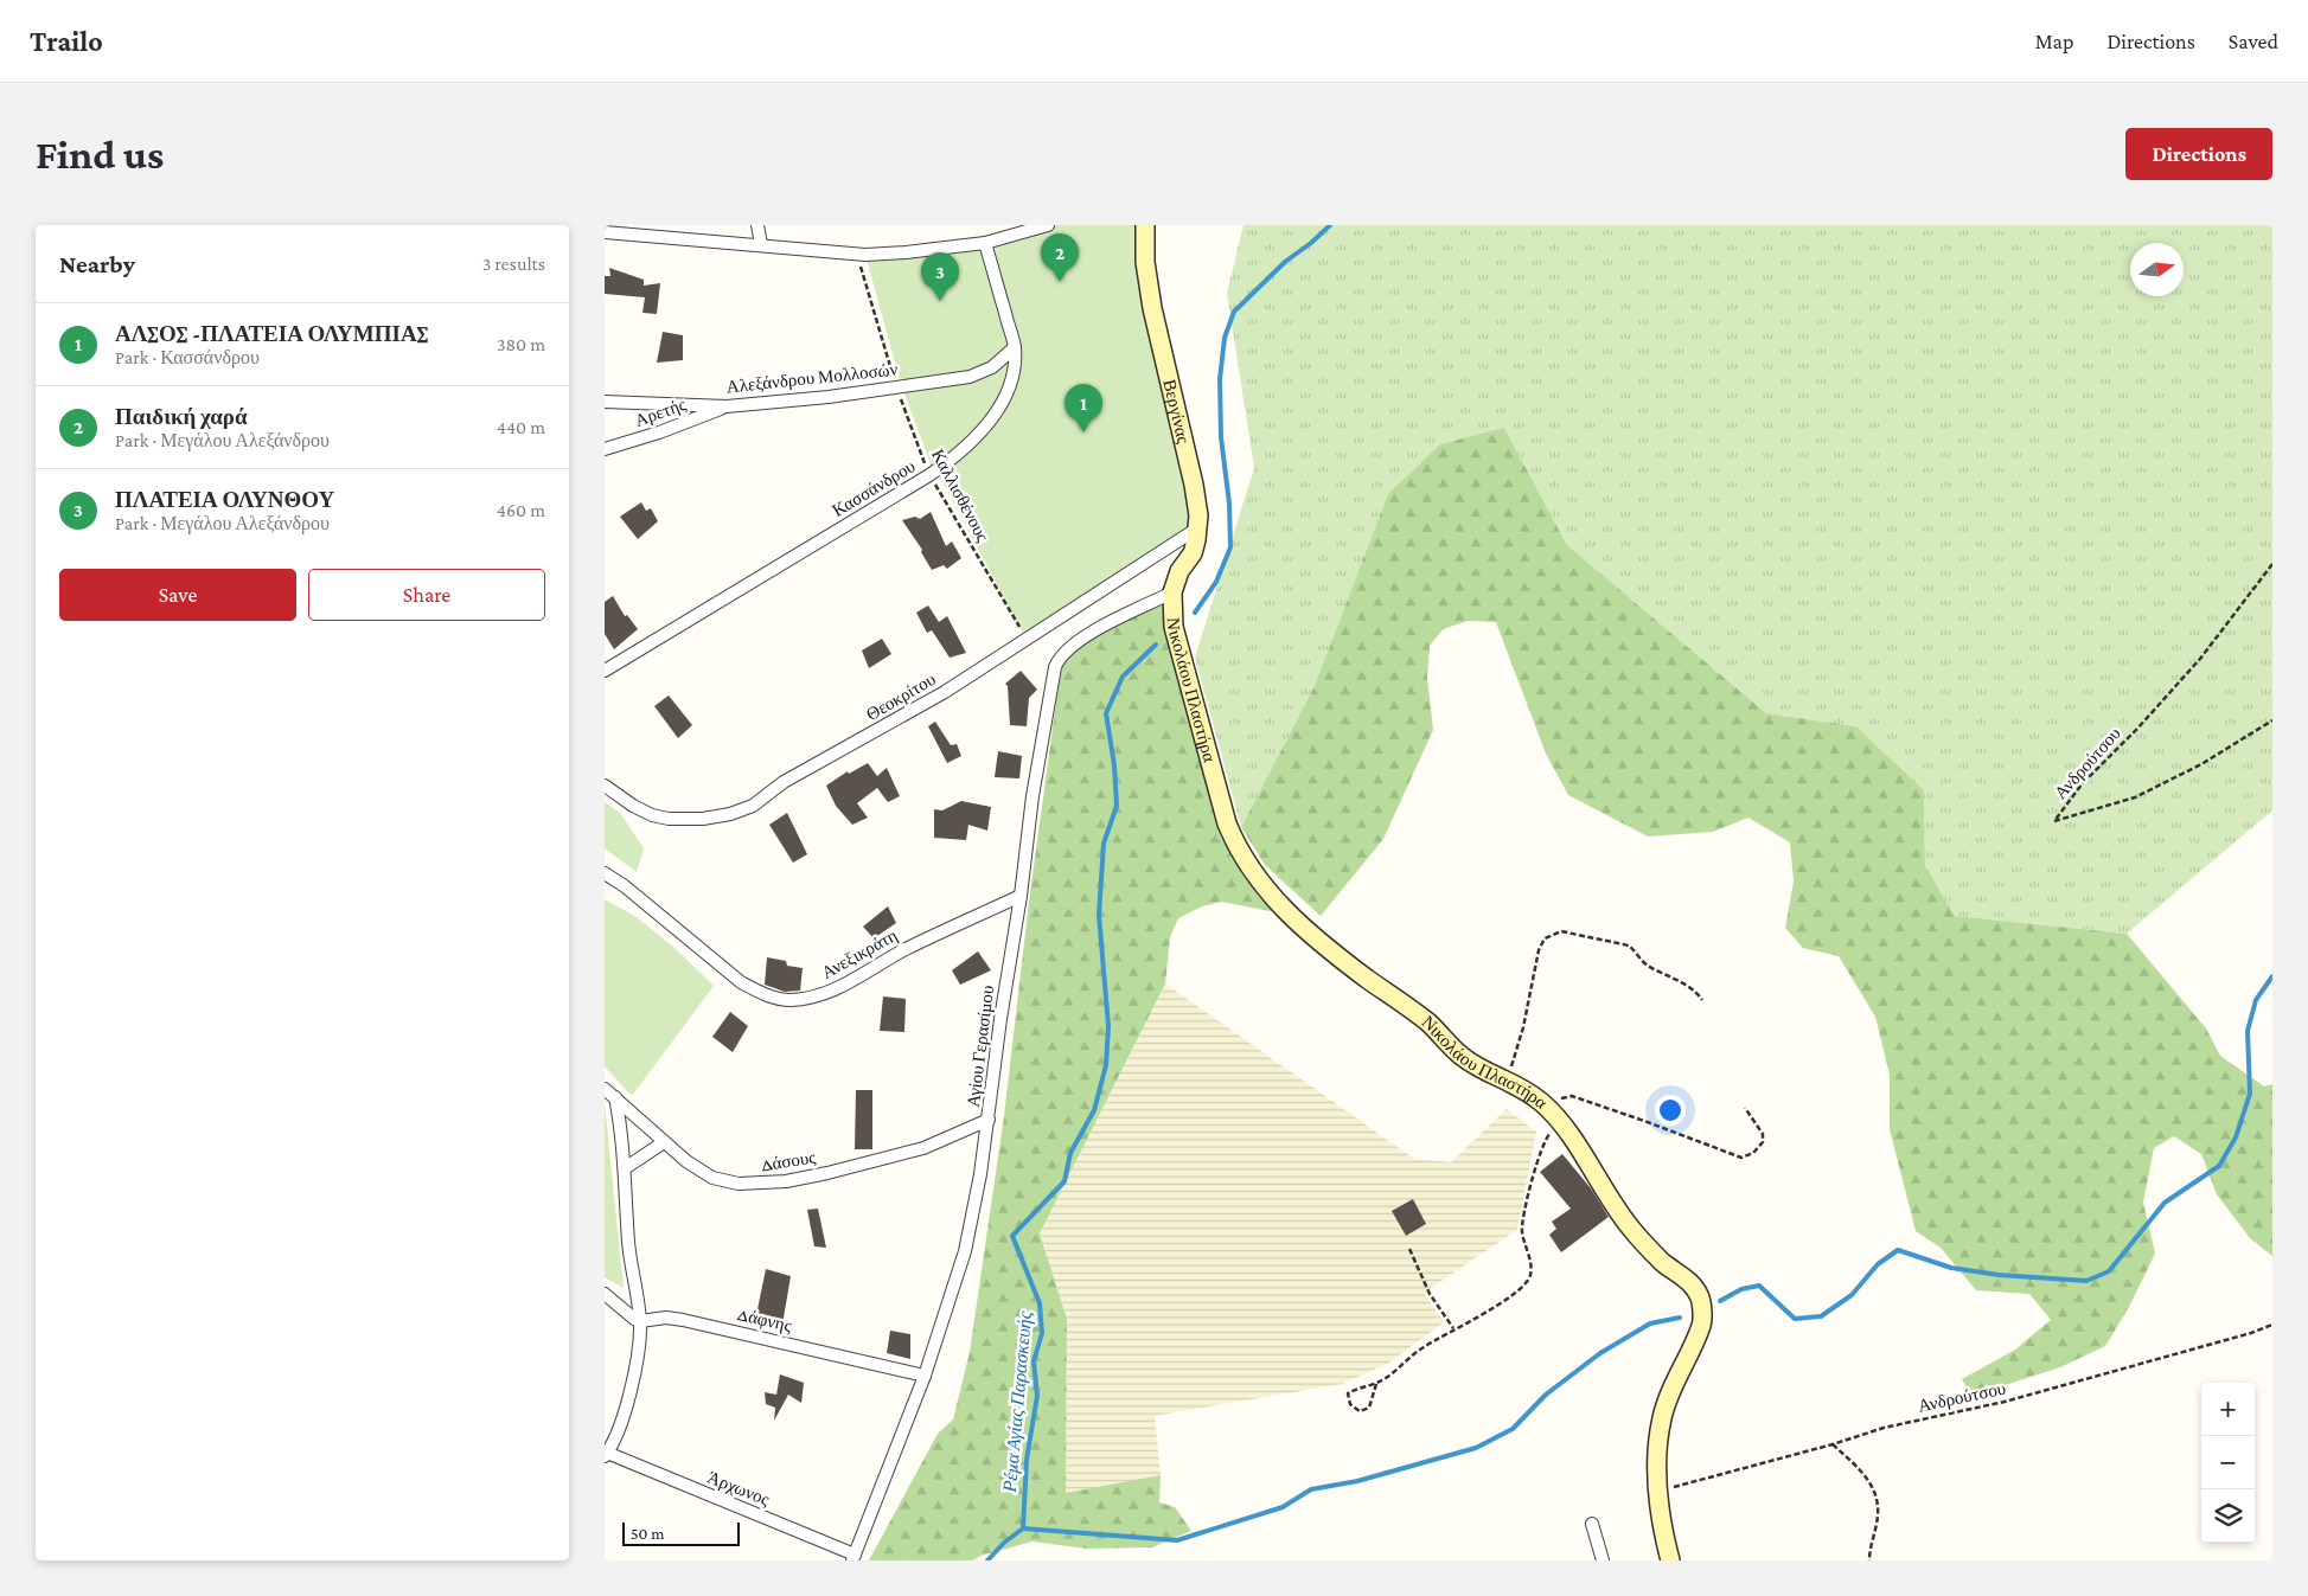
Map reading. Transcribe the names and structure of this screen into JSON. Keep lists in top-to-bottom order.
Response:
{
  "streets": {
    "street": [
      "Αλεξάνδρου Μολλοσών",
      "Βεργίνας",
      "Αρετής",
      "Κασσάνδρου",
      "Νικολάου Πλαστήρα",
      "Θεοκρίτου",
      "Ανεξικράτη",
      "Αγίου Γερασίμου",
      "Δάσους",
      "Δάφνης",
      "Άρχωνος"
    ],
    "path": ["Καλλισθένους", "Ανδρούτσου"]
  },
  "crossings": [
    ["Αλεξάνδρου Μολλοσών", "Αρετής"],
    ["Αλεξάνδρου Μολλοσών", "Κασσάνδρου"],
    ["Αλεξάνδρου Μολλοσών", "Καλλισθένους"],
    ["Βεργίνας", "Νικολάου Πλαστήρα"],
    ["Βεργίνας", "Θεοκρίτου"],
    ["Βεργίνας", "Αγίου Γερασίμου"],
    ["Κασσάνδρου", "Καλλισθένους"],
    ["Καλλισθένους", "Θεοκρίτου"],
    ["Νικολάου Πλαστήρα", "Ανδρούτσου"],
    ["Νικολάου Πλαστήρα", "Αγίου Γερασίμου"],
    ["Ανεξικράτη", "Αγίου Γερασίμου"],
    ["Αγίου Γερασίμου", "Δάσους"],
    ["Αγίου Γερασίμου", "Δάφνης"],
    ["Αγίου Γερασίμου", "Άρχωνος"]
  ],
  "water": ["Ρέμα Αγίας Παρασκευής"],
  "scale_bar": "50 m",
  "north": "right",
  "page": {
    "header": "Trailo",
    "nav": ["Map", "Directions", "Saved"],
    "buttons": [
      "Directions",
      ["Save", "Share"]
    ],
    "title": "Find us",
    "heading": ["Nearby", "3 results"],
    "pins": ["2", "3", "1"],
    "list": [
      {
        "mark": "1",
        "name": "ΑΛΣΟΣ -ΠΛΑΤΕΙΑ ΟΛΥΜΠΙΑΣ",
        "note": "Park · Κασσάνδρου",
        "value": "380 m"
      },
      {
        "mark": "2",
        "name": "Παιδική χαρά",
        "note": "Park · Μεγάλου Αλεξάνδρου",
        "value": "440 m"
      },
      {
        "mark": "3",
        "name": "ΠΛΑΤΕΙΑ ΟΛΥΝΘΟΥ",
        "note": "Park · Μεγάλου Αλεξάνδρου",
        "value": "460 m"
      }
    ],
    "map_buttons": ["+", "−"],
    "scale": "50 m"
  }
}
